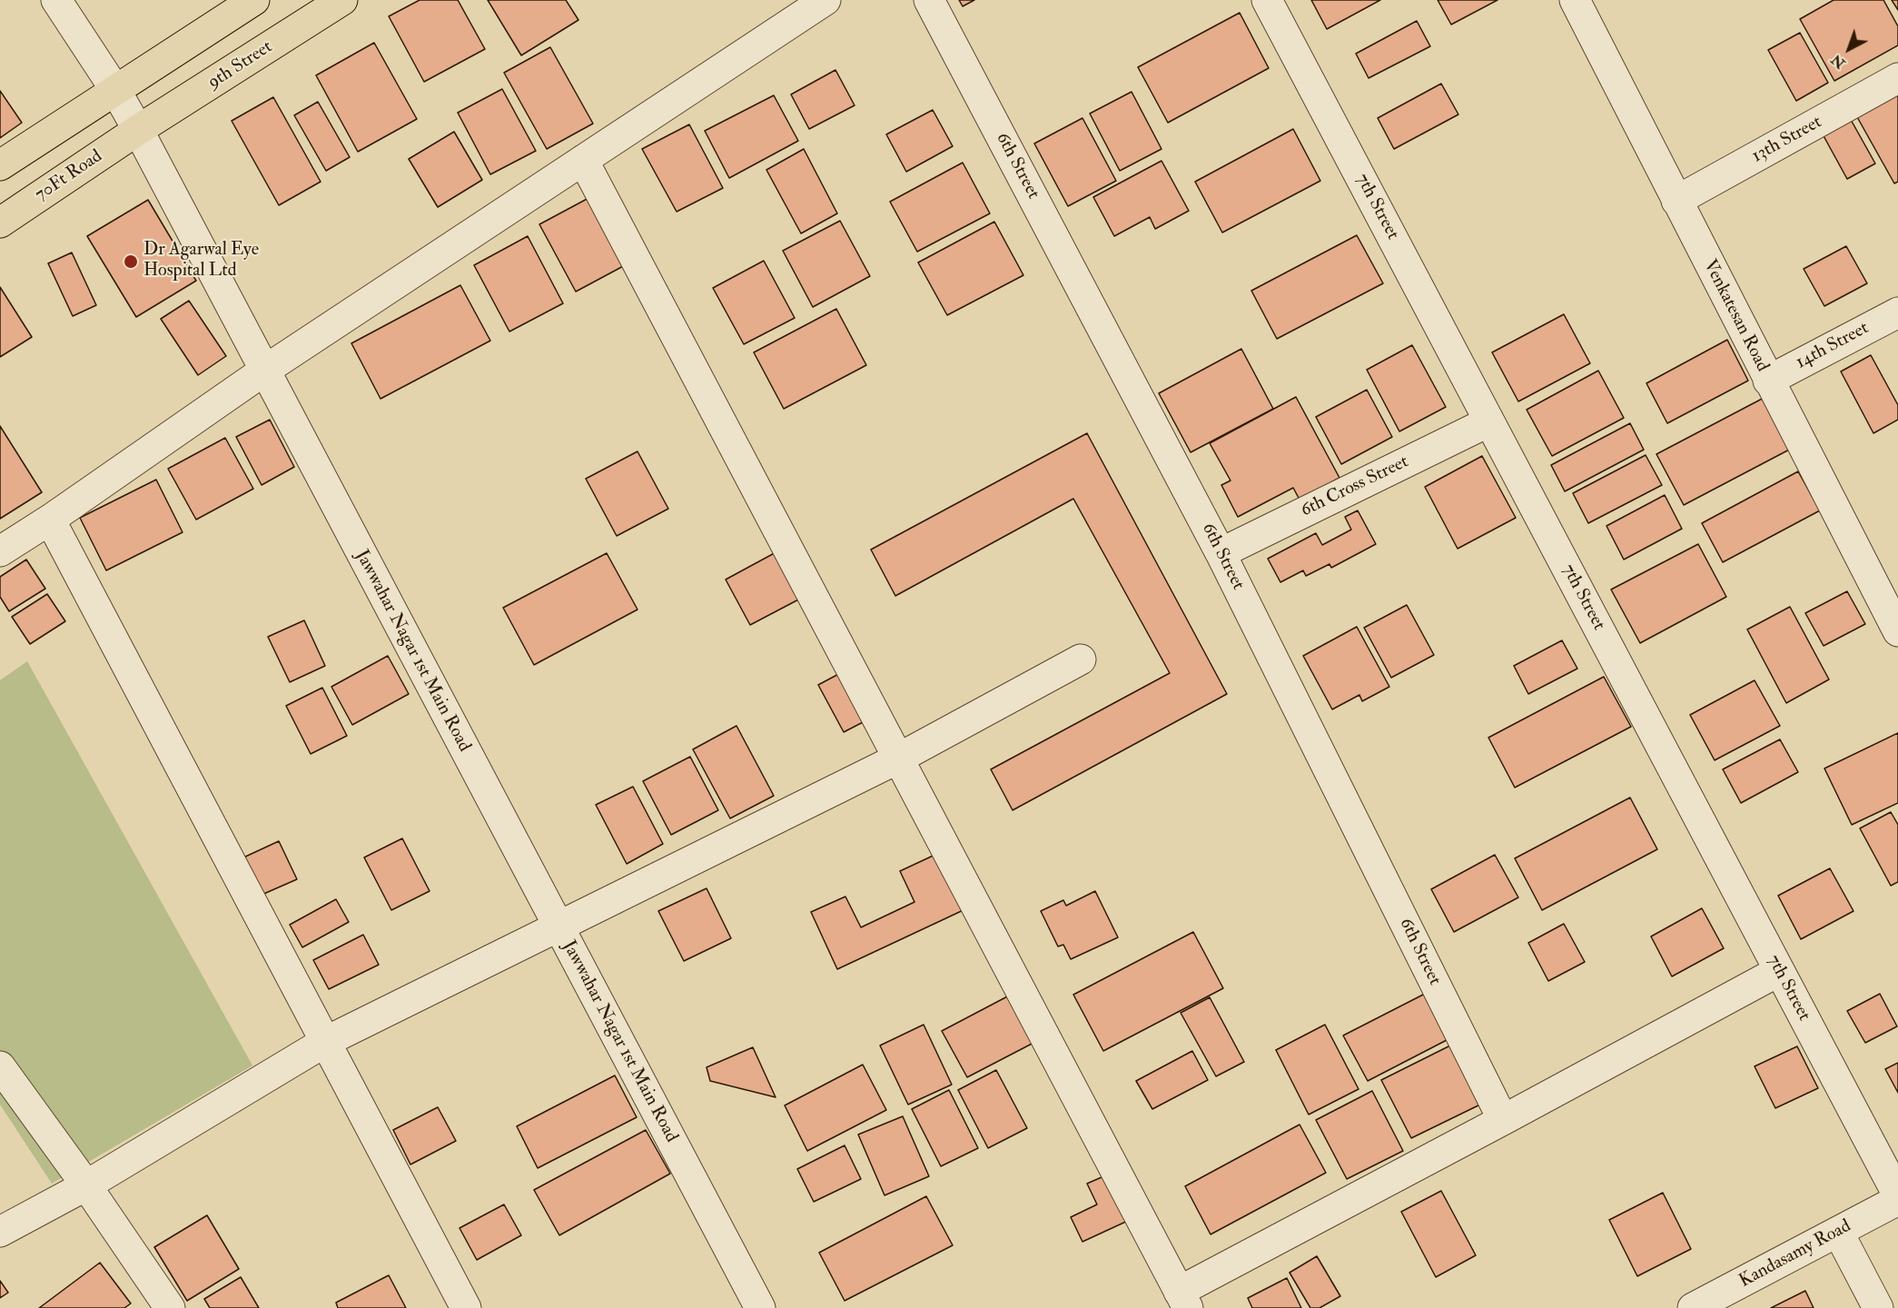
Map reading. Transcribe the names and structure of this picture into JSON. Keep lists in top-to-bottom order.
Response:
{
  "streets": {
    "main road": ["9th Street", "70Ft Road"],
    "street": [
      "13th Street",
      "6th Street",
      "7th Street",
      "Venkatesan Road",
      "14th Street",
      "6th Cross Street",
      "Jawwahar Nagar 1st Main Road",
      "Kandasamy Road"
    ]
  },
  "crossings": [
    ["9th Street", "70Ft Road"],
    ["9th Street", "Jawwahar Nagar 1st Main Road"],
    ["13th Street", "Venkatesan Road"],
    ["6th Street", "6th Cross Street"],
    ["70Ft Road", "Jawwahar Nagar 1st Main Road"],
    ["7th Street", "6th Cross Street"],
    ["Venkatesan Road", "14th Street"]
  ],
  "places": ["Dr Agarwal Eye Hospital Ltd"],
  "north": "bottom left"
}
